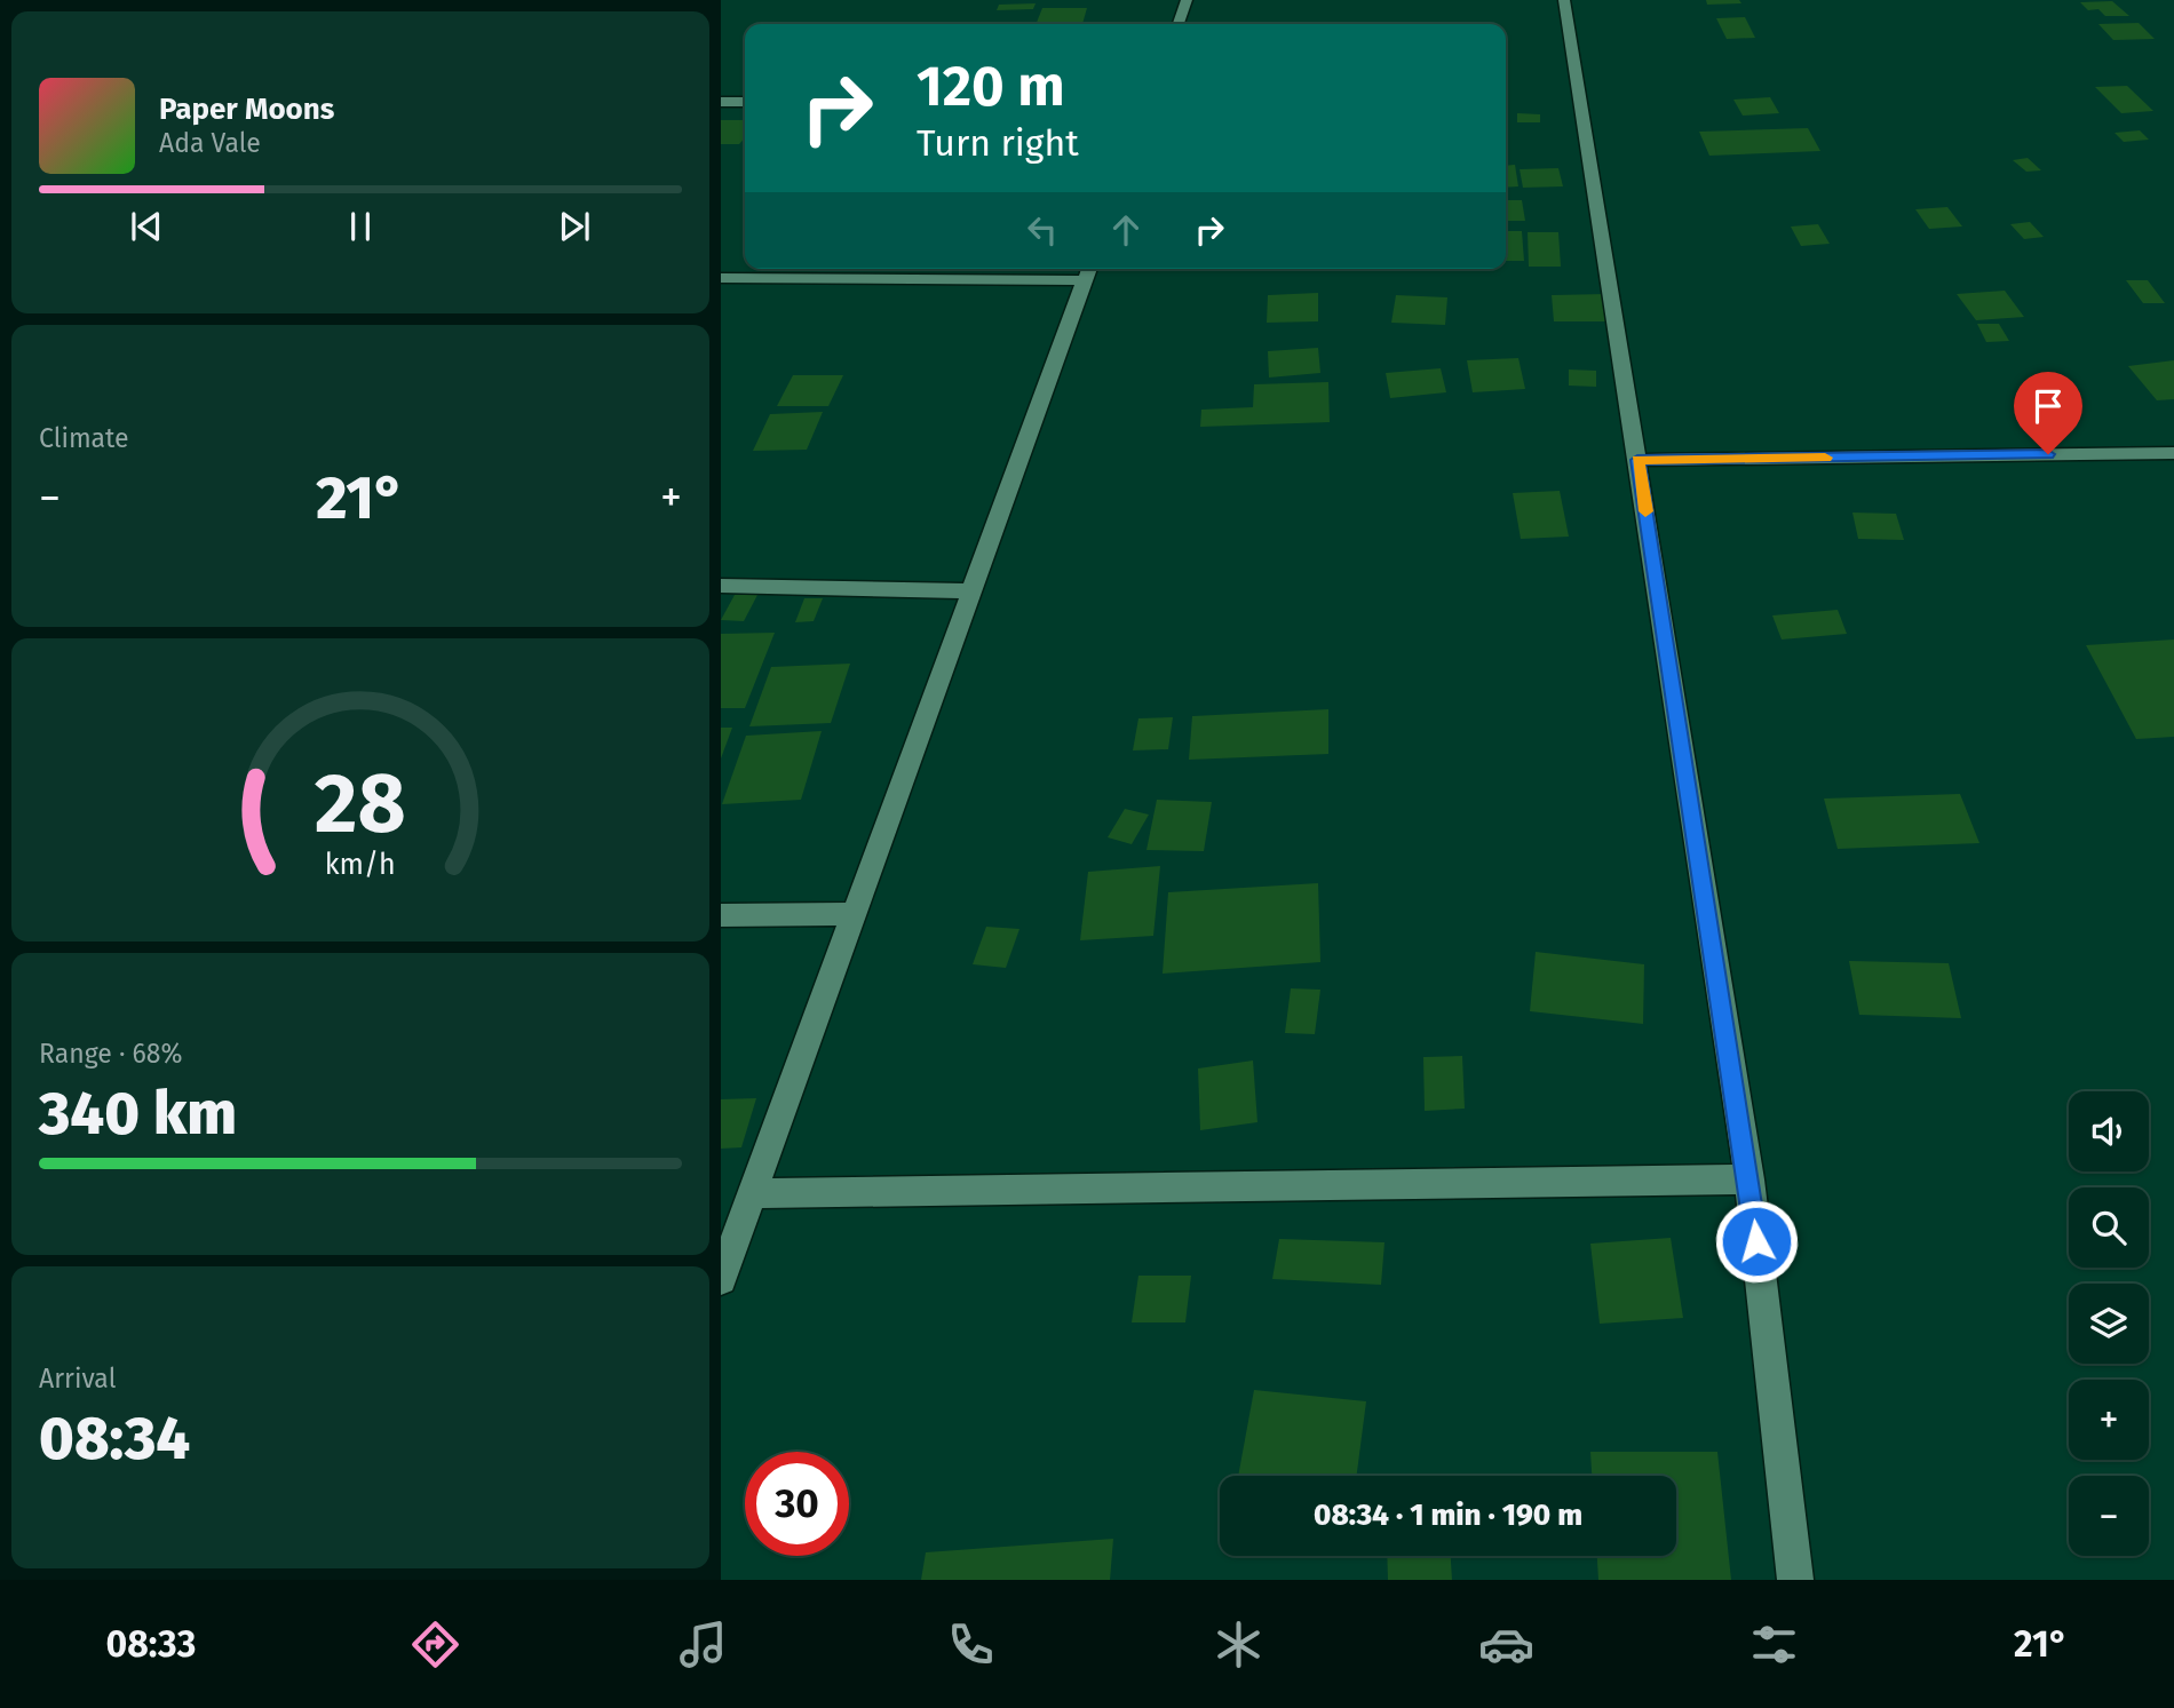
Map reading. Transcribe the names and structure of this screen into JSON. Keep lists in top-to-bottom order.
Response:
{
  "page": {
    "turn": ["120 m", "Turn right"],
    "song": ["Paper Moons", "Ada Vale"],
    "tile": [
      "Climate",
      ["Range · 68%", "340 km"],
      ["Arrival", "08:34"]
    ],
    "heat": ["−", "21°", "+"],
    "map_buttons": ["+", "−"],
    "limit": "30",
    "trip": "08:34 · 1 min · 190 m",
    "tabs": ["08:33", "21°"],
    "gauge": ["28", "km/h"]
  }
}
